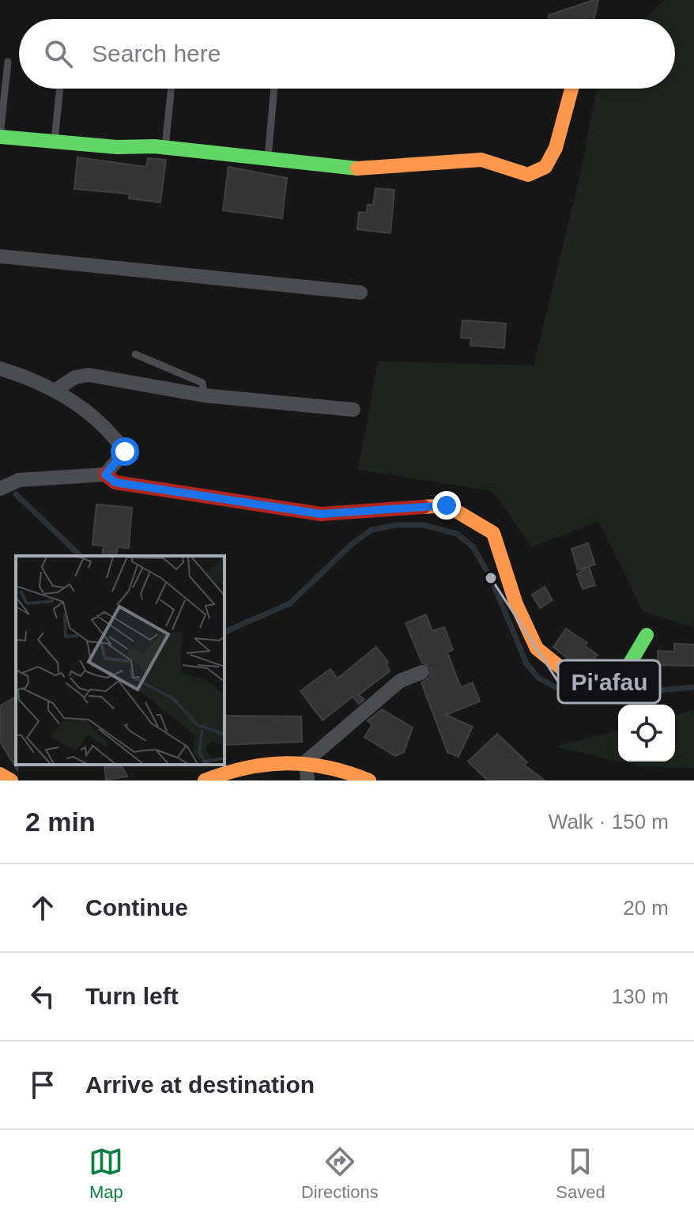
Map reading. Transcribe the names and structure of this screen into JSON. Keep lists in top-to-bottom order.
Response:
{
  "places": ["Pi'afau"],
  "page": {
    "search": "Search here",
    "heading": ["2 min", "Walk · 150 m"],
    "list": [
      ["Continue", "20 m"],
      ["Turn left", "130 m"],
      "Arrive at destination"
    ],
    "nav": ["Map", "Directions", "Saved"]
  }
}
